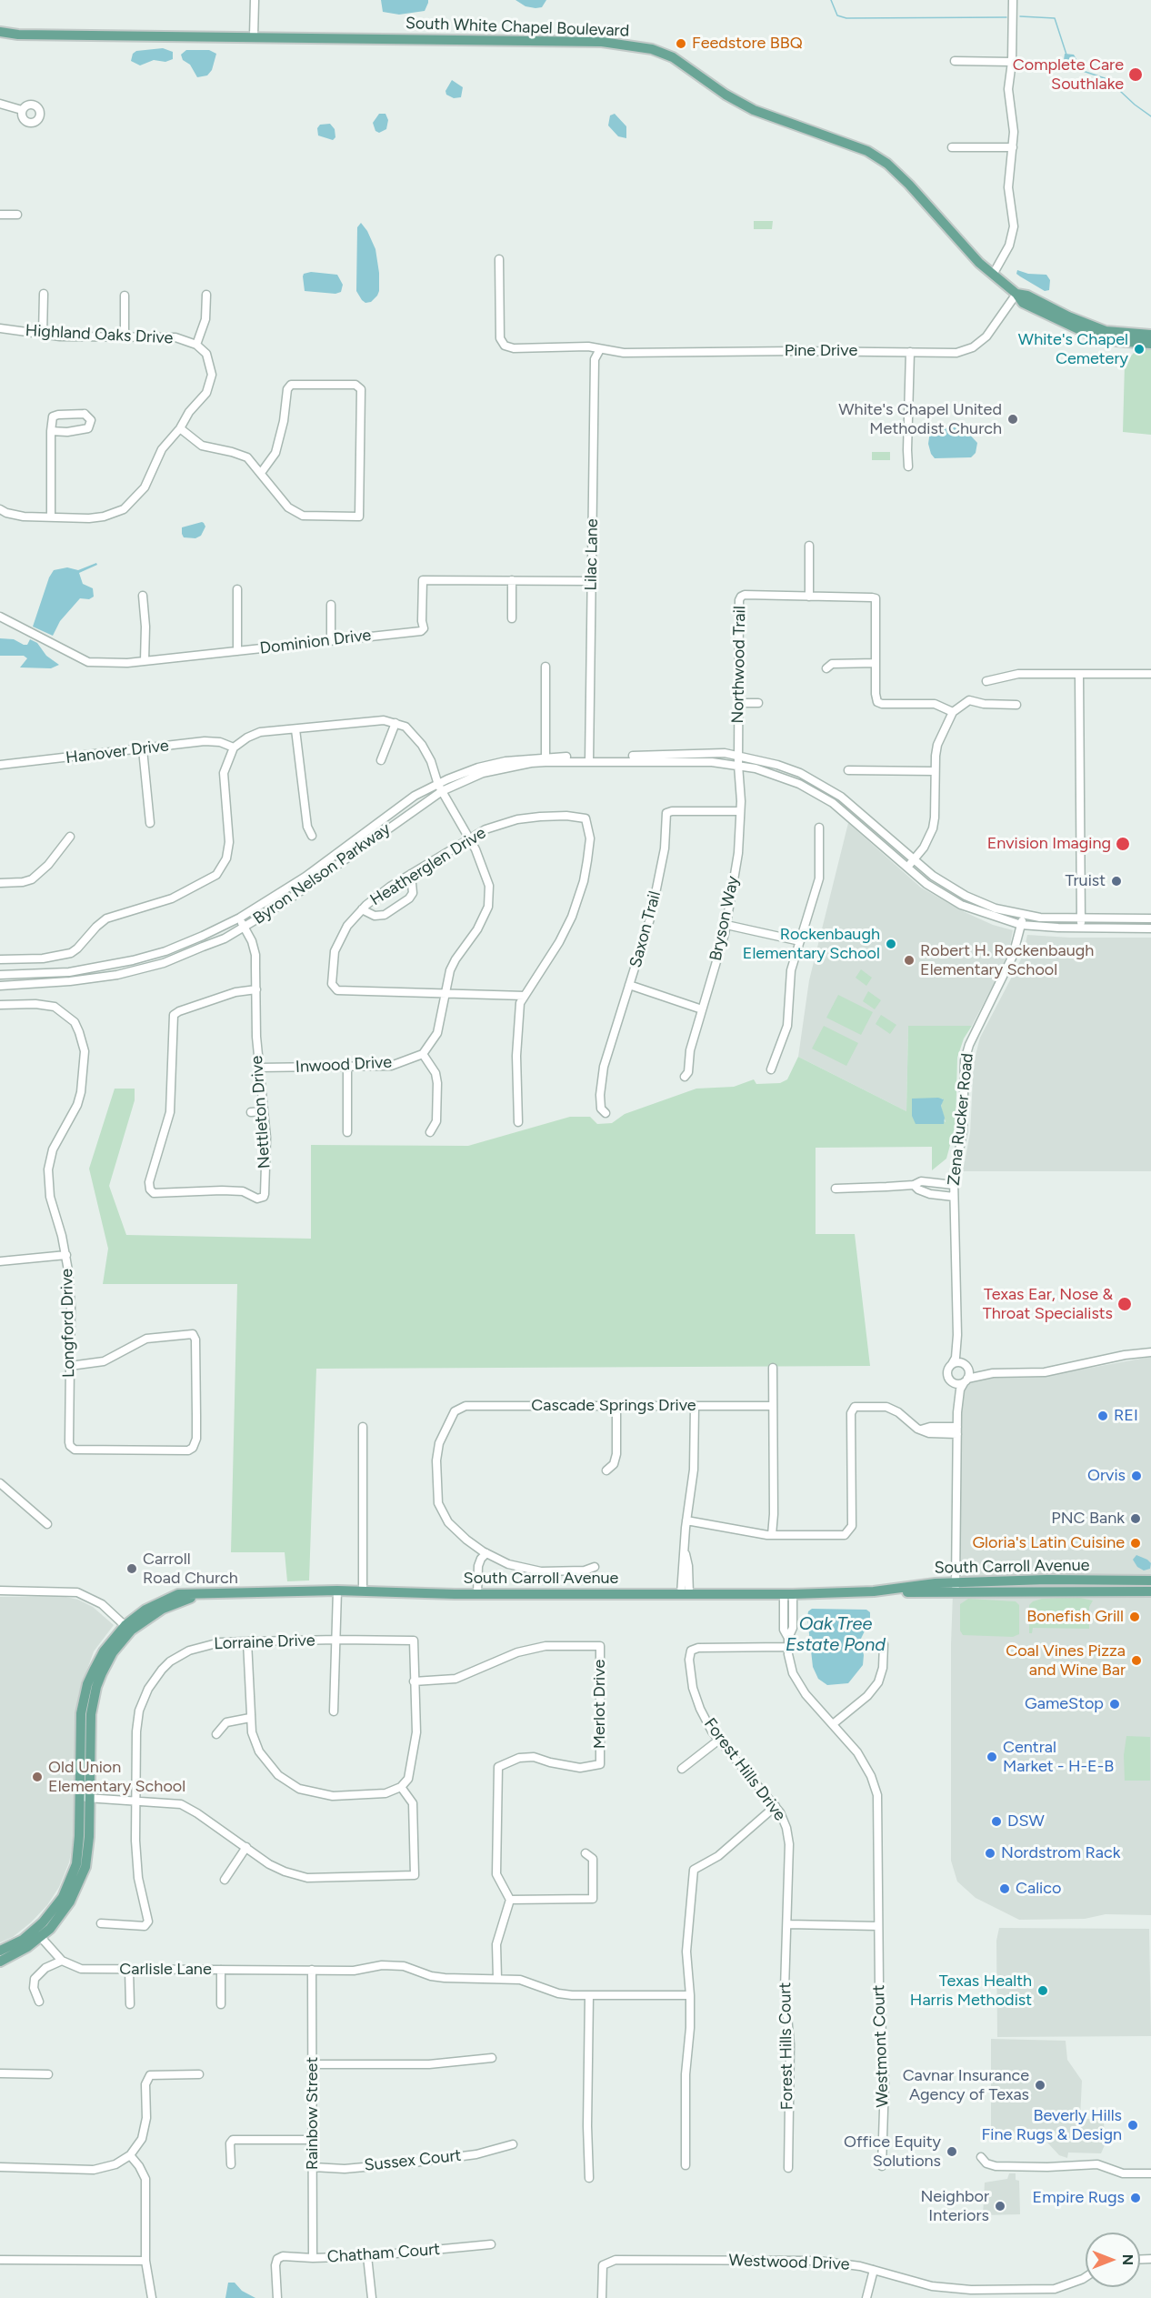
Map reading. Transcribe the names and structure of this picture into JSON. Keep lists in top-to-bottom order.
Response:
{
  "streets": {
    "main road": ["South White Chapel Boulevard", "South Carroll Avenue"],
    "street": [
      "Highland Oaks Drive",
      "Pine Drive",
      "Lilac Lane",
      "Dominion Drive",
      "Northwood Trail",
      "Hanover Drive",
      "Heatherglen Drive",
      "Byron Nelson Parkway",
      "Bryson Way",
      "Saxon Trail",
      "Inwood Drive",
      "Nettleton Drive",
      "Zena Rucker Road",
      "Longford Drive",
      "Cascade Springs Drive",
      "Lorraine Drive",
      "Merlot Drive",
      "Forest Hills Drive",
      "Carlisle Lane",
      "Forest Hills Court",
      "Westmont Court",
      "Rainbow Street",
      "Sussex Court",
      "Chatham Court",
      "Westwood Drive"
    ]
  },
  "crossings": [
    ["South White Chapel Boulevard", "Pine Drive"],
    ["Pine Drive", "Lilac Lane"],
    ["Lilac Lane", "Dominion Drive"],
    ["Lilac Lane", "Byron Nelson Parkway"],
    ["Northwood Trail", "Byron Nelson Parkway"],
    ["Northwood Trail", "Bryson Way"],
    ["Byron Nelson Parkway", "Bryson Way"],
    ["Byron Nelson Parkway", "Nettleton Drive"],
    ["Byron Nelson Parkway", "Zena Rucker Road"],
    ["Bryson Way", "Saxon Trail"],
    ["Inwood Drive", "Nettleton Drive"],
    ["South Carroll Avenue", "Westmont Court"],
    ["Lorraine Drive", "Merlot Drive"],
    ["Forest Hills Drive", "Forest Hills Court"],
    ["Forest Hills Drive", "Westmont Court"],
    ["Carlisle Lane", "Rainbow Street"],
    ["Rainbow Street", "Sussex Court"],
    ["Rainbow Street", "Chatham Court"]
  ],
  "water": ["Oak Tree Estate Pond"],
  "places": [
    "Feedstore BBQ",
    "Complete Care Southlake",
    "White's Chapel Cemetery",
    "White's Chapel United Methodist Church",
    "Envision Imaging",
    "Truist",
    "Rockenbaugh Elementary School",
    "Robert H. Rockenbaugh Elementary School",
    "Texas Ear, Nose & Throat Specialists",
    "REI",
    "Orvis",
    "PNC Bank",
    "Gloria's Latin Cuisine",
    "Carroll Road Church",
    "Bonefish Grill",
    "Coal Vines Pizza and Wine Bar",
    "GameStop",
    "Central Market - H-E-B",
    "Old Union Elementary School",
    "DSW",
    "Nordstrom Rack",
    "Calico",
    "Texas Health Harris Methodist",
    "Cavnar Insurance Agency of Texas",
    "Beverly Hills Fine Rugs & Design",
    "Office Equity Solutions",
    "Empire Rugs",
    "Neighbor Interiors"
  ],
  "north": "right"
}
